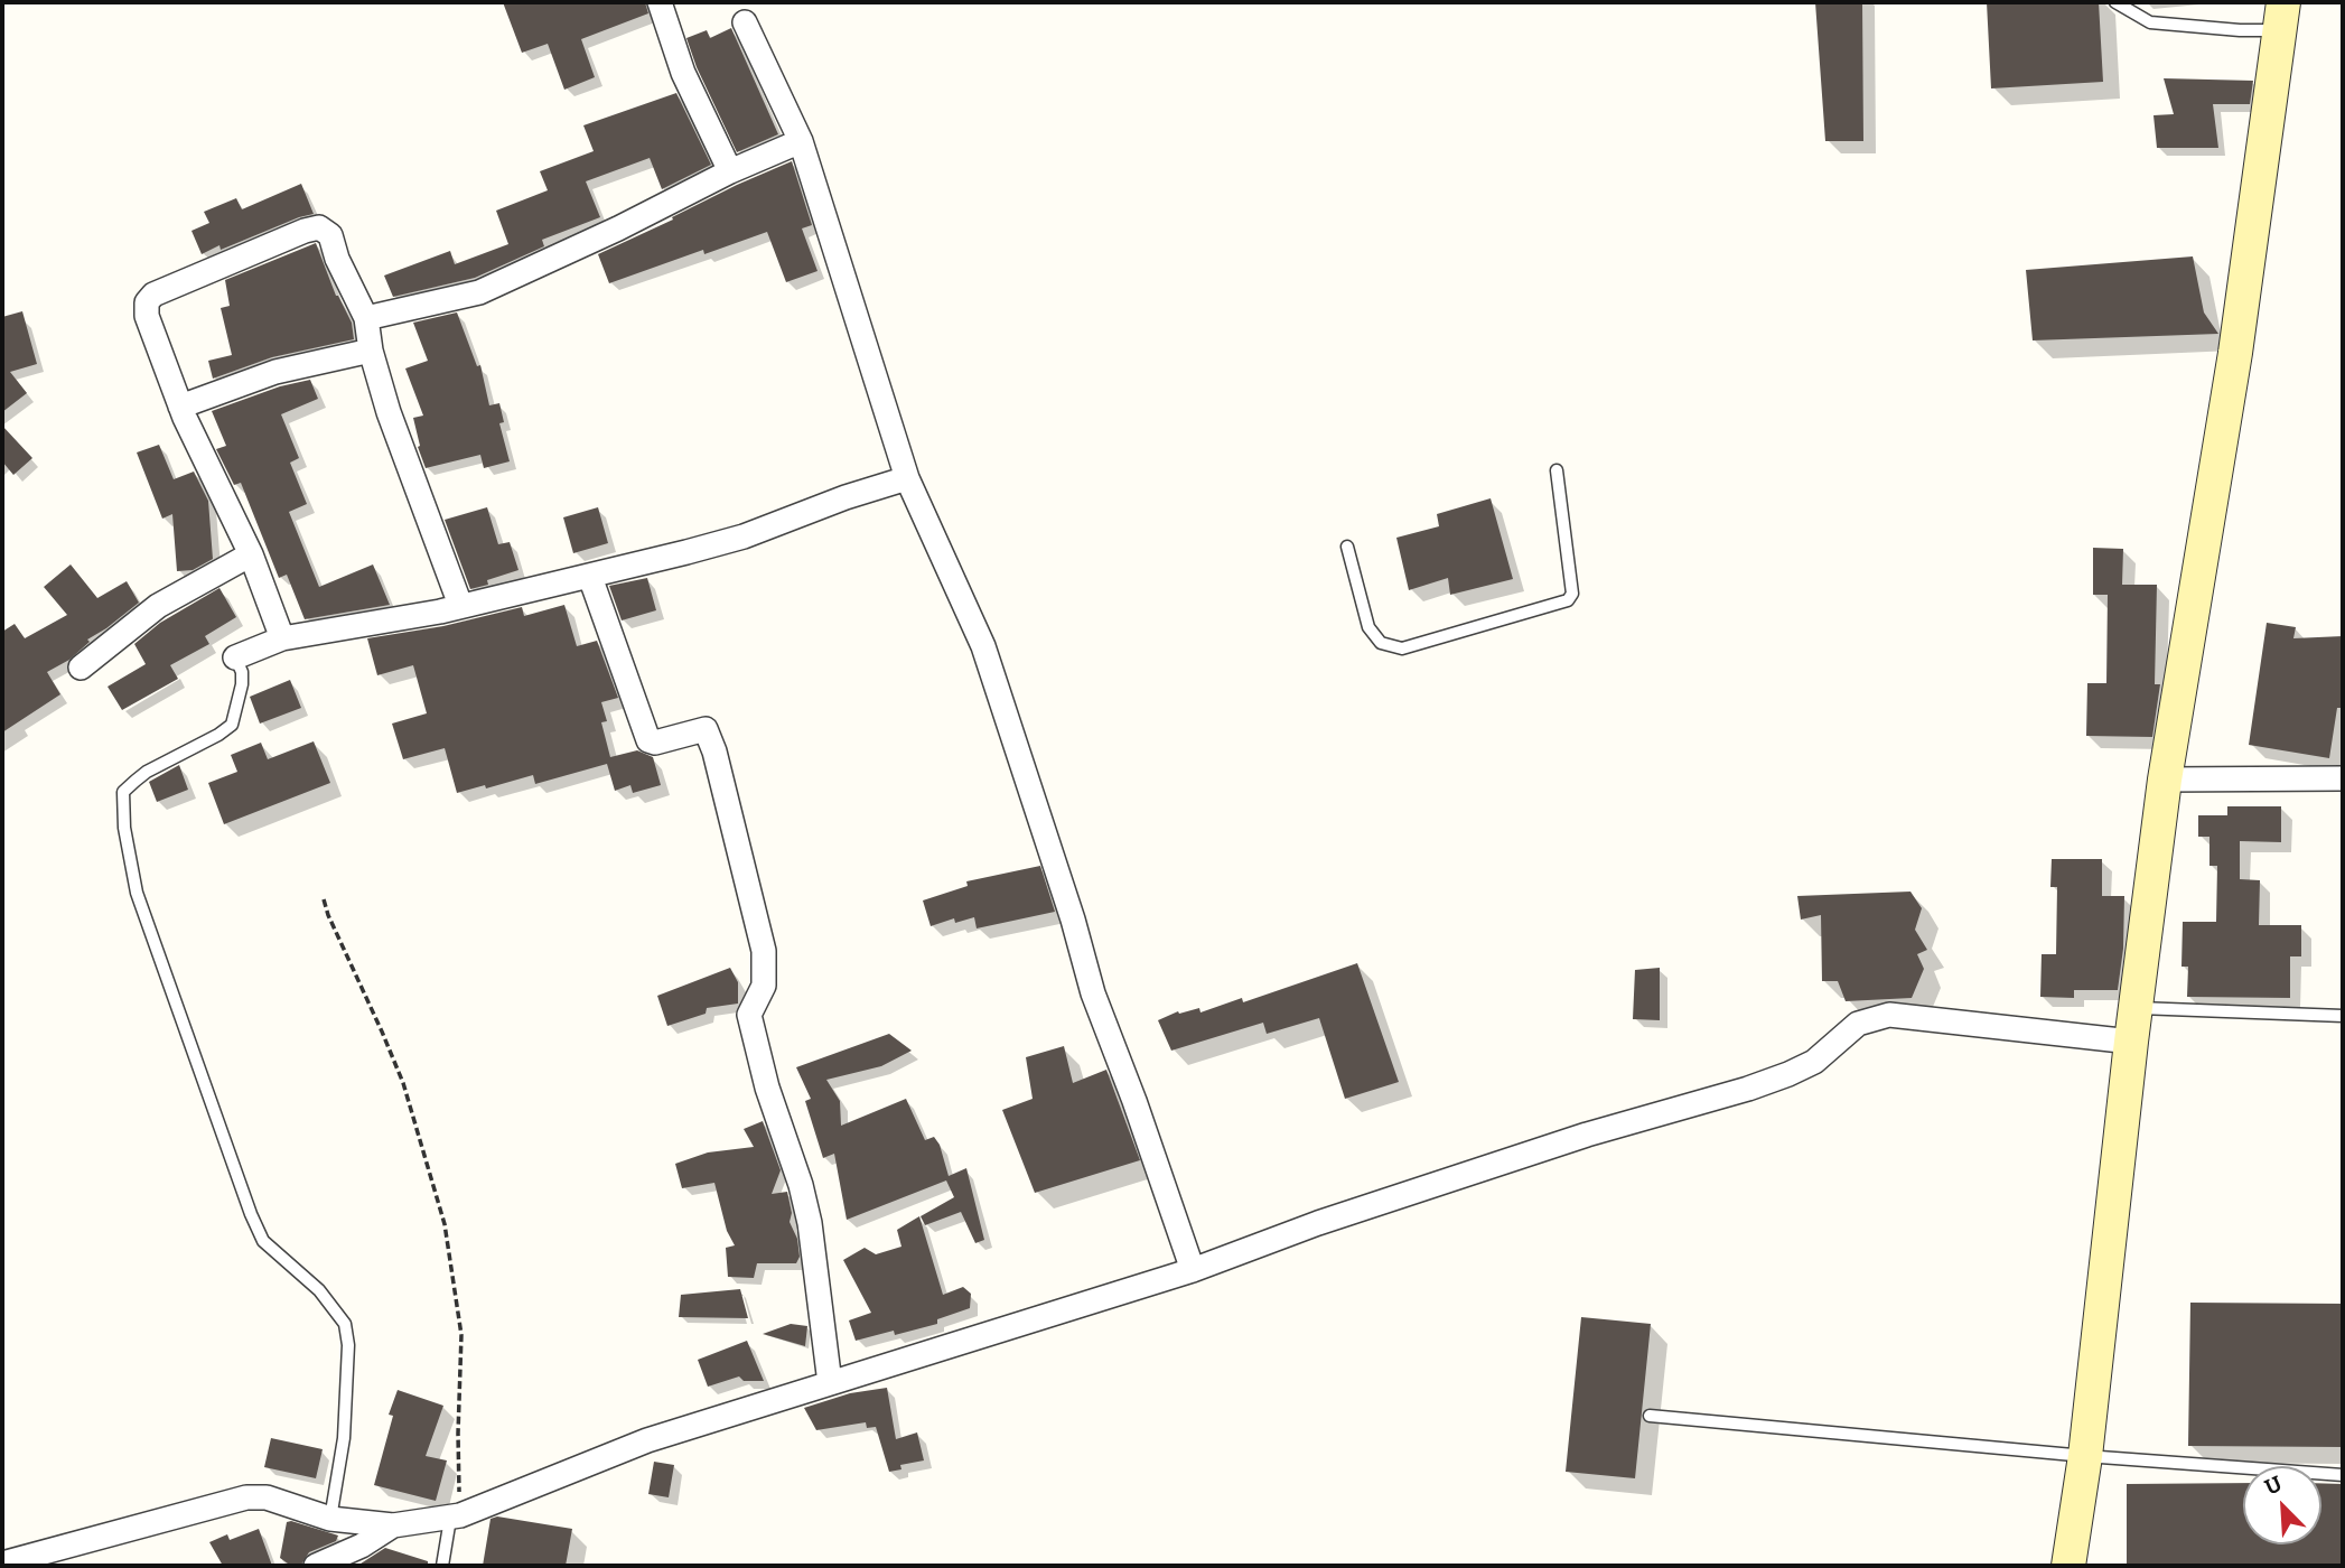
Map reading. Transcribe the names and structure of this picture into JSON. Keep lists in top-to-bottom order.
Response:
{
  "north": "top left"
}
